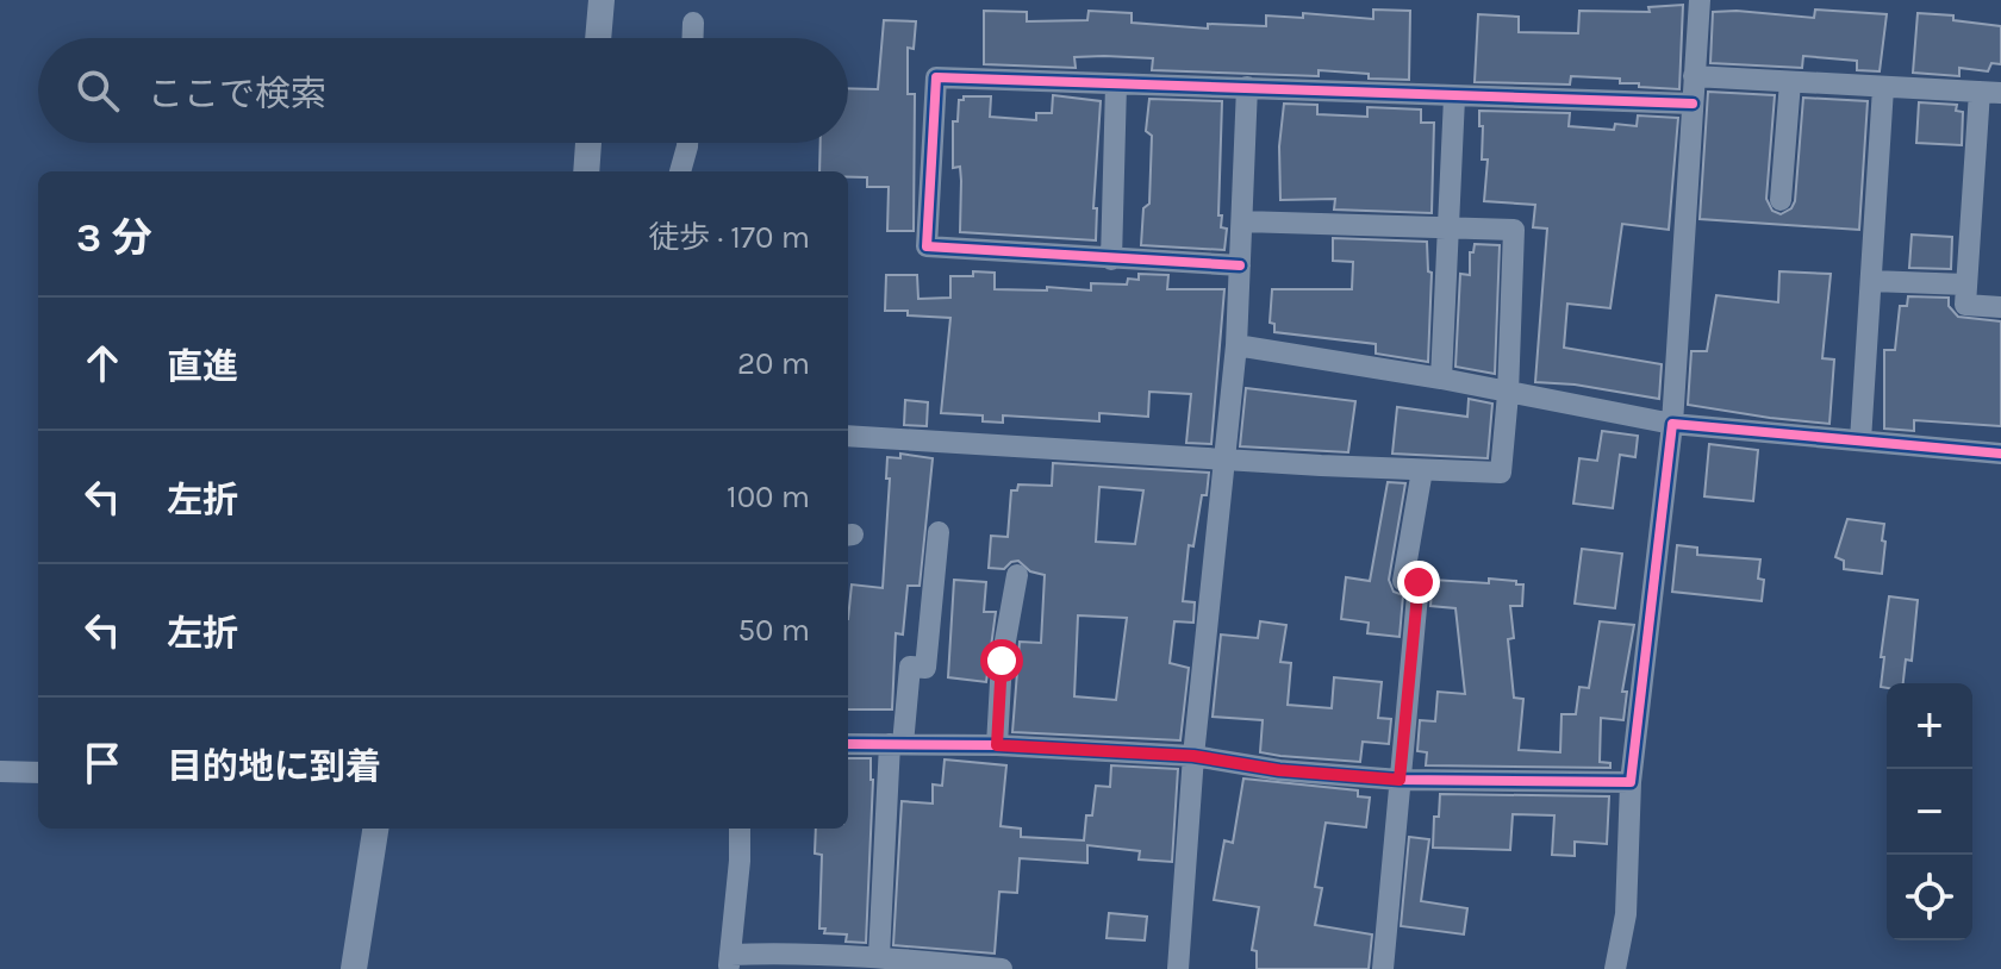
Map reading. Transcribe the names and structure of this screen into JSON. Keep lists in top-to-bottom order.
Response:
{
  "page": {
    "search": "ここで検索",
    "heading": ["3 分", "徒歩 · 170 m"],
    "list": [
      ["直進", "20 m"],
      ["左折", "100 m"],
      ["左折", "50 m"],
      "目的地に到着"
    ],
    "map_buttons": ["+", "−"]
  }
}
